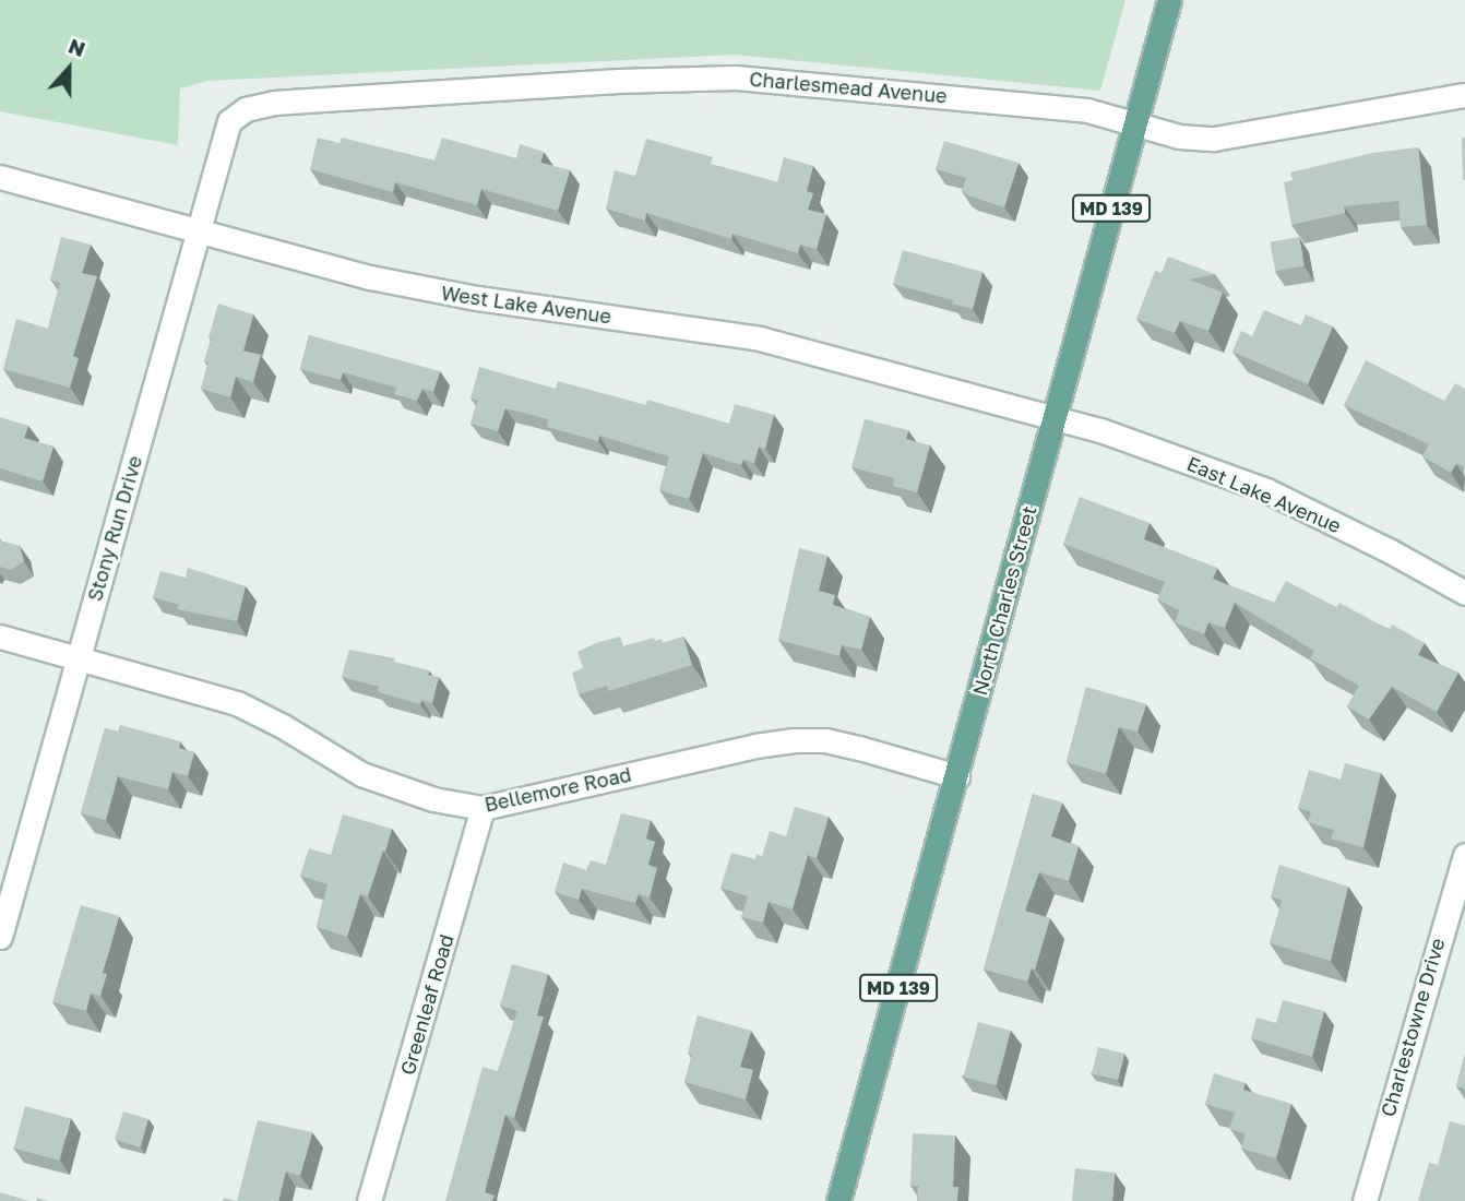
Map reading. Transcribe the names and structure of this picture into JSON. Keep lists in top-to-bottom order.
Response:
{
  "streets": {
    "main road": ["MD 139", "North Charles Street"],
    "street": [
      "Charlesmead Avenue",
      "West Lake Avenue",
      "East Lake Avenue",
      "Stony Run Drive",
      "Bellemore Road",
      "Greenleaf Road",
      "Charlestowne Drive"
    ]
  },
  "crossings": [
    ["Charlesmead Avenue", "Stony Run Drive"],
    ["Charlesmead Avenue", "North Charles Street"],
    ["West Lake Avenue", "East Lake Avenue"],
    ["West Lake Avenue", "Stony Run Drive"],
    ["West Lake Avenue", "North Charles Street"],
    ["East Lake Avenue", "North Charles Street"],
    ["Stony Run Drive", "Bellemore Road"],
    ["North Charles Street", "Bellemore Road"],
    ["Bellemore Road", "Greenleaf Road"]
  ],
  "north": "top"
}
